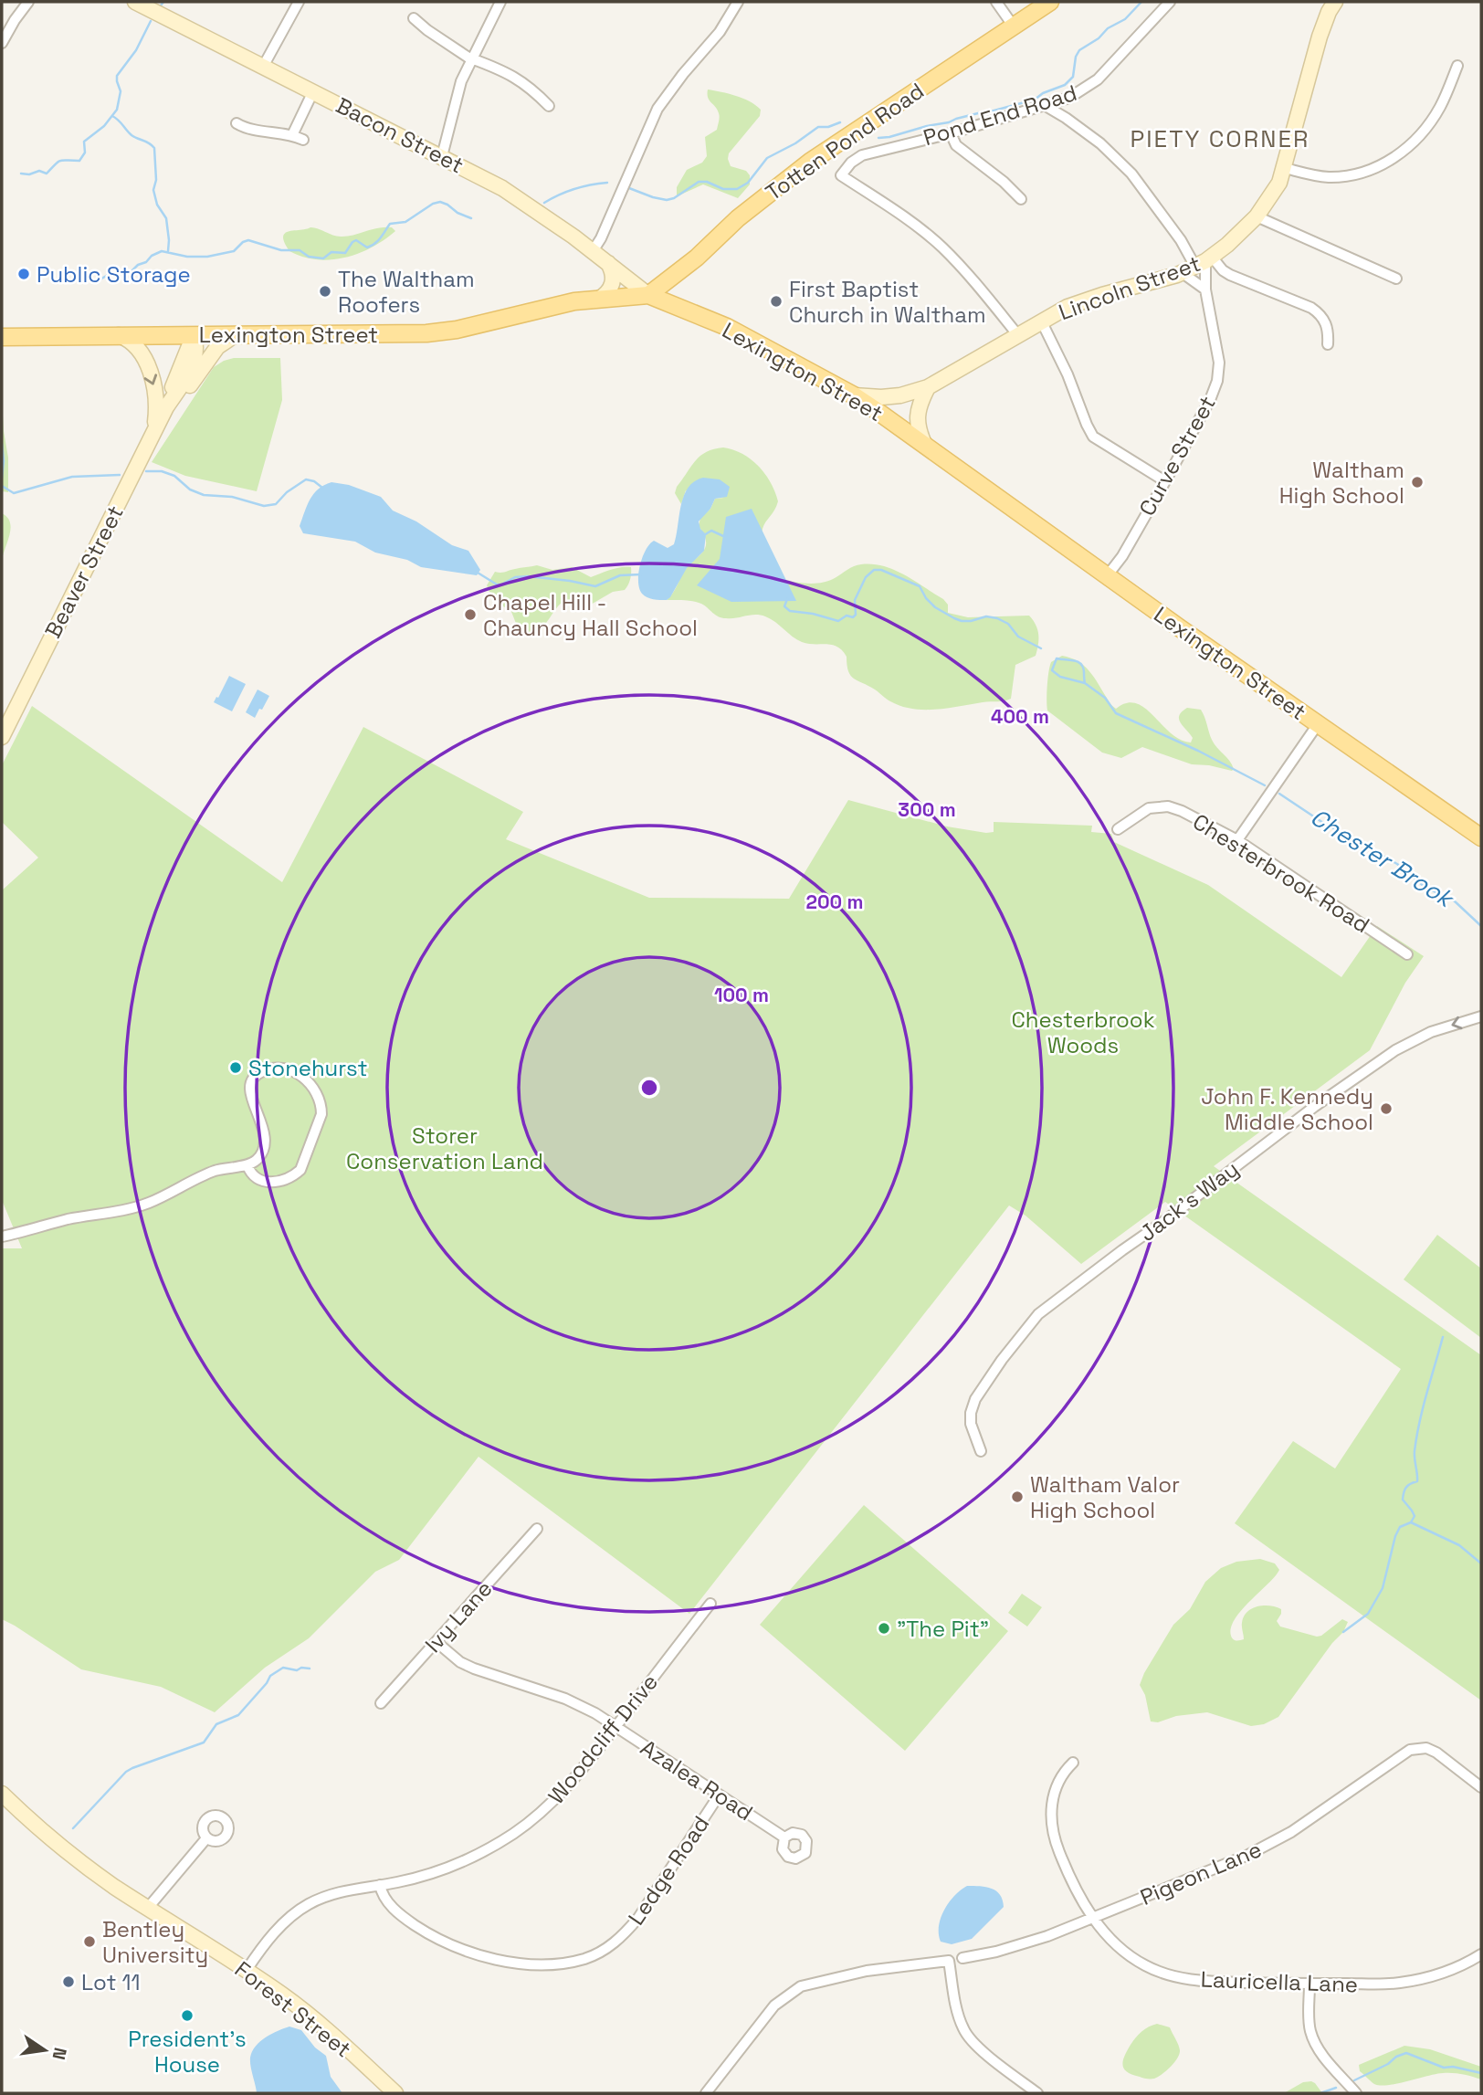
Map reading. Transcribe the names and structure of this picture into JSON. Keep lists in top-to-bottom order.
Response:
{
  "streets": {
    "main road": [
      "Bacon Street",
      "Totten Pond Road",
      "Lincoln Street",
      "Lexington Street",
      "Beaver Street",
      "Forest Street"
    ],
    "street": [
      "Pond End Road",
      "Curve Street",
      "Chesterbrook Road",
      "Jack's Way",
      "Ivy Lane",
      "Woodcliff Drive",
      "Azalea Road",
      "Ledge Road",
      "Pigeon Lane",
      "Lauricella Lane"
    ]
  },
  "crossings": [
    ["Pond End Road", "Lincoln Street"],
    ["Bacon Street", "Totten Pond Road"],
    ["Bacon Street", "Lexington Street"],
    ["Totten Pond Road", "Lexington Street"],
    ["Lincoln Street", "Lexington Street"],
    ["Lincoln Street", "Curve Street"],
    ["Lexington Street", "Curve Street"],
    ["Lexington Street", "Beaver Street"],
    ["Ivy Lane", "Azalea Road"],
    ["Woodcliff Drive", "Azalea Road"],
    ["Woodcliff Drive", "Ledge Road"],
    ["Woodcliff Drive", "Forest Street"],
    ["Azalea Road", "Ledge Road"],
    ["Pigeon Lane", "Lauricella Lane"]
  ],
  "one_way": ["Jack's Way"],
  "districts": ["PIETY CORNER"],
  "water": ["Chester Brook"],
  "parks": ["Chesterbrook Woods", "Storer Conservation Land"],
  "places": [
    "Public Storage",
    "The Waltham Roofers",
    "First Baptist Church in Waltham",
    "Waltham High School",
    "Chapel Hill - Chauncy Hall School",
    "Stonehurst",
    "John F. Kennedy Middle School",
    "Waltham Valor High School",
    "\"The Pit\"",
    "Bentley University",
    "Lot 11",
    "President's House"
  ],
  "north": "right",
  "rings": [
    "400 m",
    "300 m",
    "200 m",
    "100 m"
  ]
}
